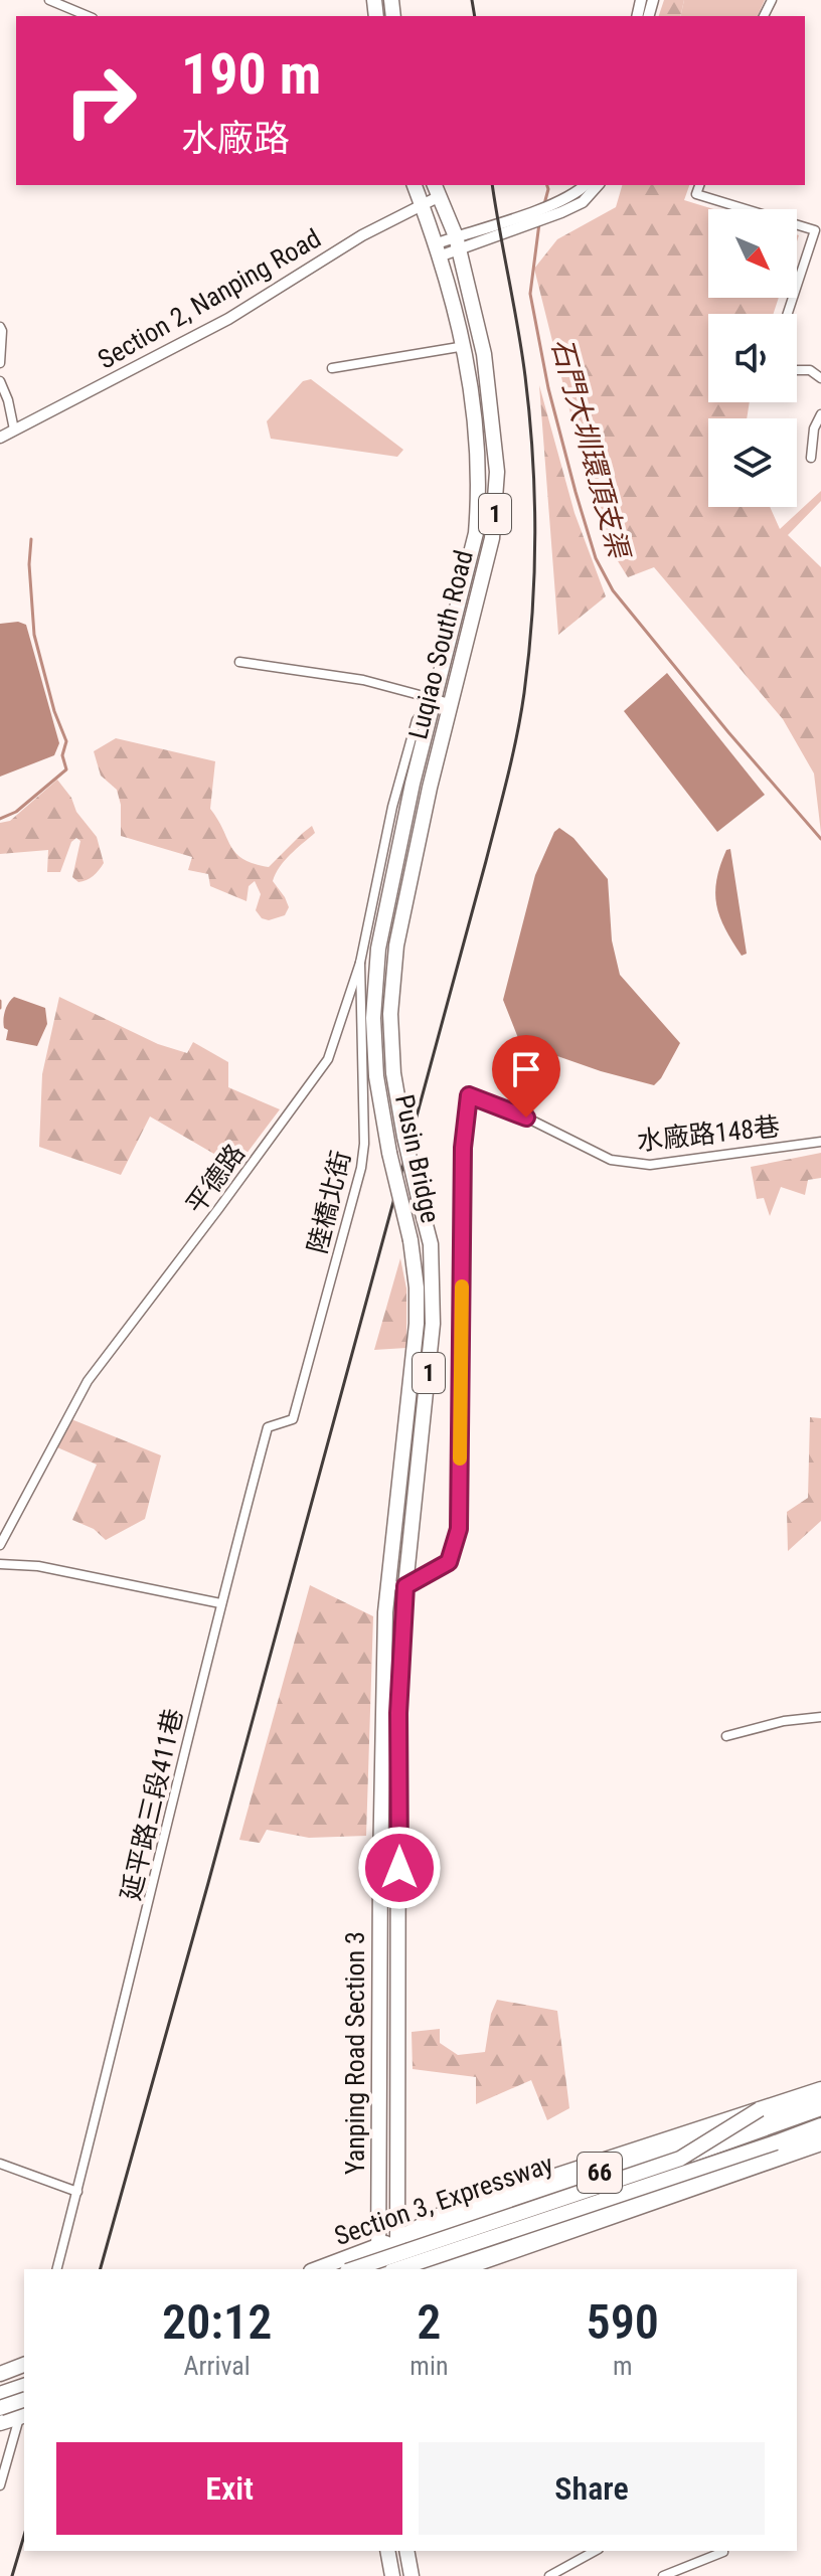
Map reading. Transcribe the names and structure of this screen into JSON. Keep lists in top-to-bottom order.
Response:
{
  "streets": {
    "main road": [
      "1",
      "Luqiao South Road",
      "Pusin Bridge",
      "Yanping Road Section 3",
      "66",
      "Section 3, Expressway"
    ],
    "street": [
      "Section 2, Nanping Road",
      "水廠路148巷",
      "平德路",
      "陸橋北街",
      "延平路三段411巷"
    ]
  },
  "crossings": [
    ["Section 2, Nanping Road", "Luqiao South Road"],
    ["Luqiao South Road", "Pusin Bridge"],
    ["Luqiao South Road", "平德路"],
    ["水廠路148巷", "Yanping Road Section 3"],
    ["Pusin Bridge", "Yanping Road Section 3"],
    ["平德路", "陸橋北街"],
    ["陸橋北街", "延平路三段411巷"],
    ["Yanping Road Section 3", "Section 3, Expressway"]
  ],
  "water": ["石門大圳環頂支渠"],
  "north": "bottom right",
  "page": {
    "turn": ["190 m", "水廠路"],
    "eta": [
      "20:12",
      "Arrival",
      "2",
      "min",
      "590",
      "m"
    ],
    "buttons": ["Exit", "Share"]
  }
}
